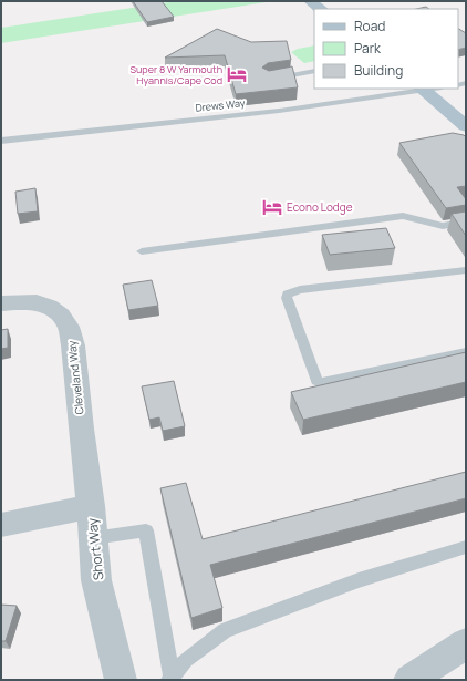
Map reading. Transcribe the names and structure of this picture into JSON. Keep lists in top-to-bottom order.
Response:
{
  "streets": {
    "street": ["Cleveland Way", "Short Way"],
    "lane": ["Drews Way"]
  },
  "crossings": [
    ["Cleveland Way", "Short Way"]
  ],
  "places": {
    "hotel": ["Super 8 W Yarmouth Hyannis/Cape Cod", "Econo Lodge"]
  },
  "legend": ["Road", "Park", "Building"]
}
